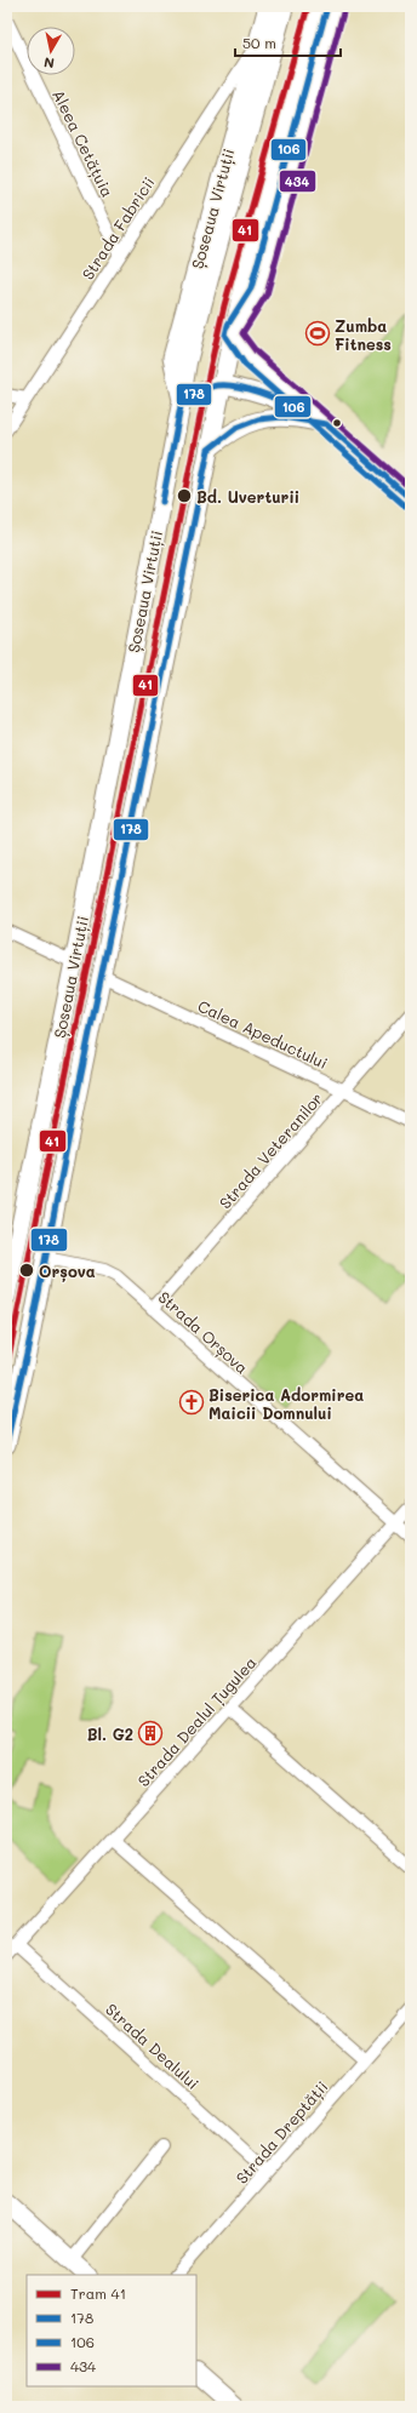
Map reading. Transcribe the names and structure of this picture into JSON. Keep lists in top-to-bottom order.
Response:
{
  "streets": {
    "main road": ["Șoseaua Virtuții"],
    "street": [
      "Aleea Cetățuia",
      "Strada Fabricii",
      "Calea Apeductului",
      "Strada Veteranilor",
      "Strada Orșova",
      "Strada Dealul Țugulea",
      "Strada Dealului",
      "Strada Dreptății"
    ]
  },
  "crossings": [
    ["Aleea Cetățuia", "Strada Fabricii"],
    ["Șoseaua Virtuții", "Strada Fabricii"],
    ["Șoseaua Virtuții", "Calea Apeductului"],
    ["Șoseaua Virtuții", "Strada Orșova"],
    ["Calea Apeductului", "Strada Veteranilor"],
    ["Strada Veteranilor", "Strada Orșova"],
    ["Strada Orșova", "Strada Dealul Țugulea"],
    ["Strada Dealul Țugulea", "Strada Dealului"],
    ["Strada Dealului", "Strada Dreptății"]
  ],
  "places": {
    "sports": ["Zumba Fitness"],
    "other": ["Bd. Uverturii", "Orșova"],
    "church": ["Biserica Adormirea Maicii Domnului"],
    "building": ["Bl. G2"]
  },
  "lines": [
    "tram line 41",
    "transit line 106",
    "transit line 434",
    "transit line 178"
  ],
  "legend": [
    "Tram 41",
    "178",
    "106",
    "434"
  ],
  "scale_bar": "50 m",
  "north": "bottom"
}
